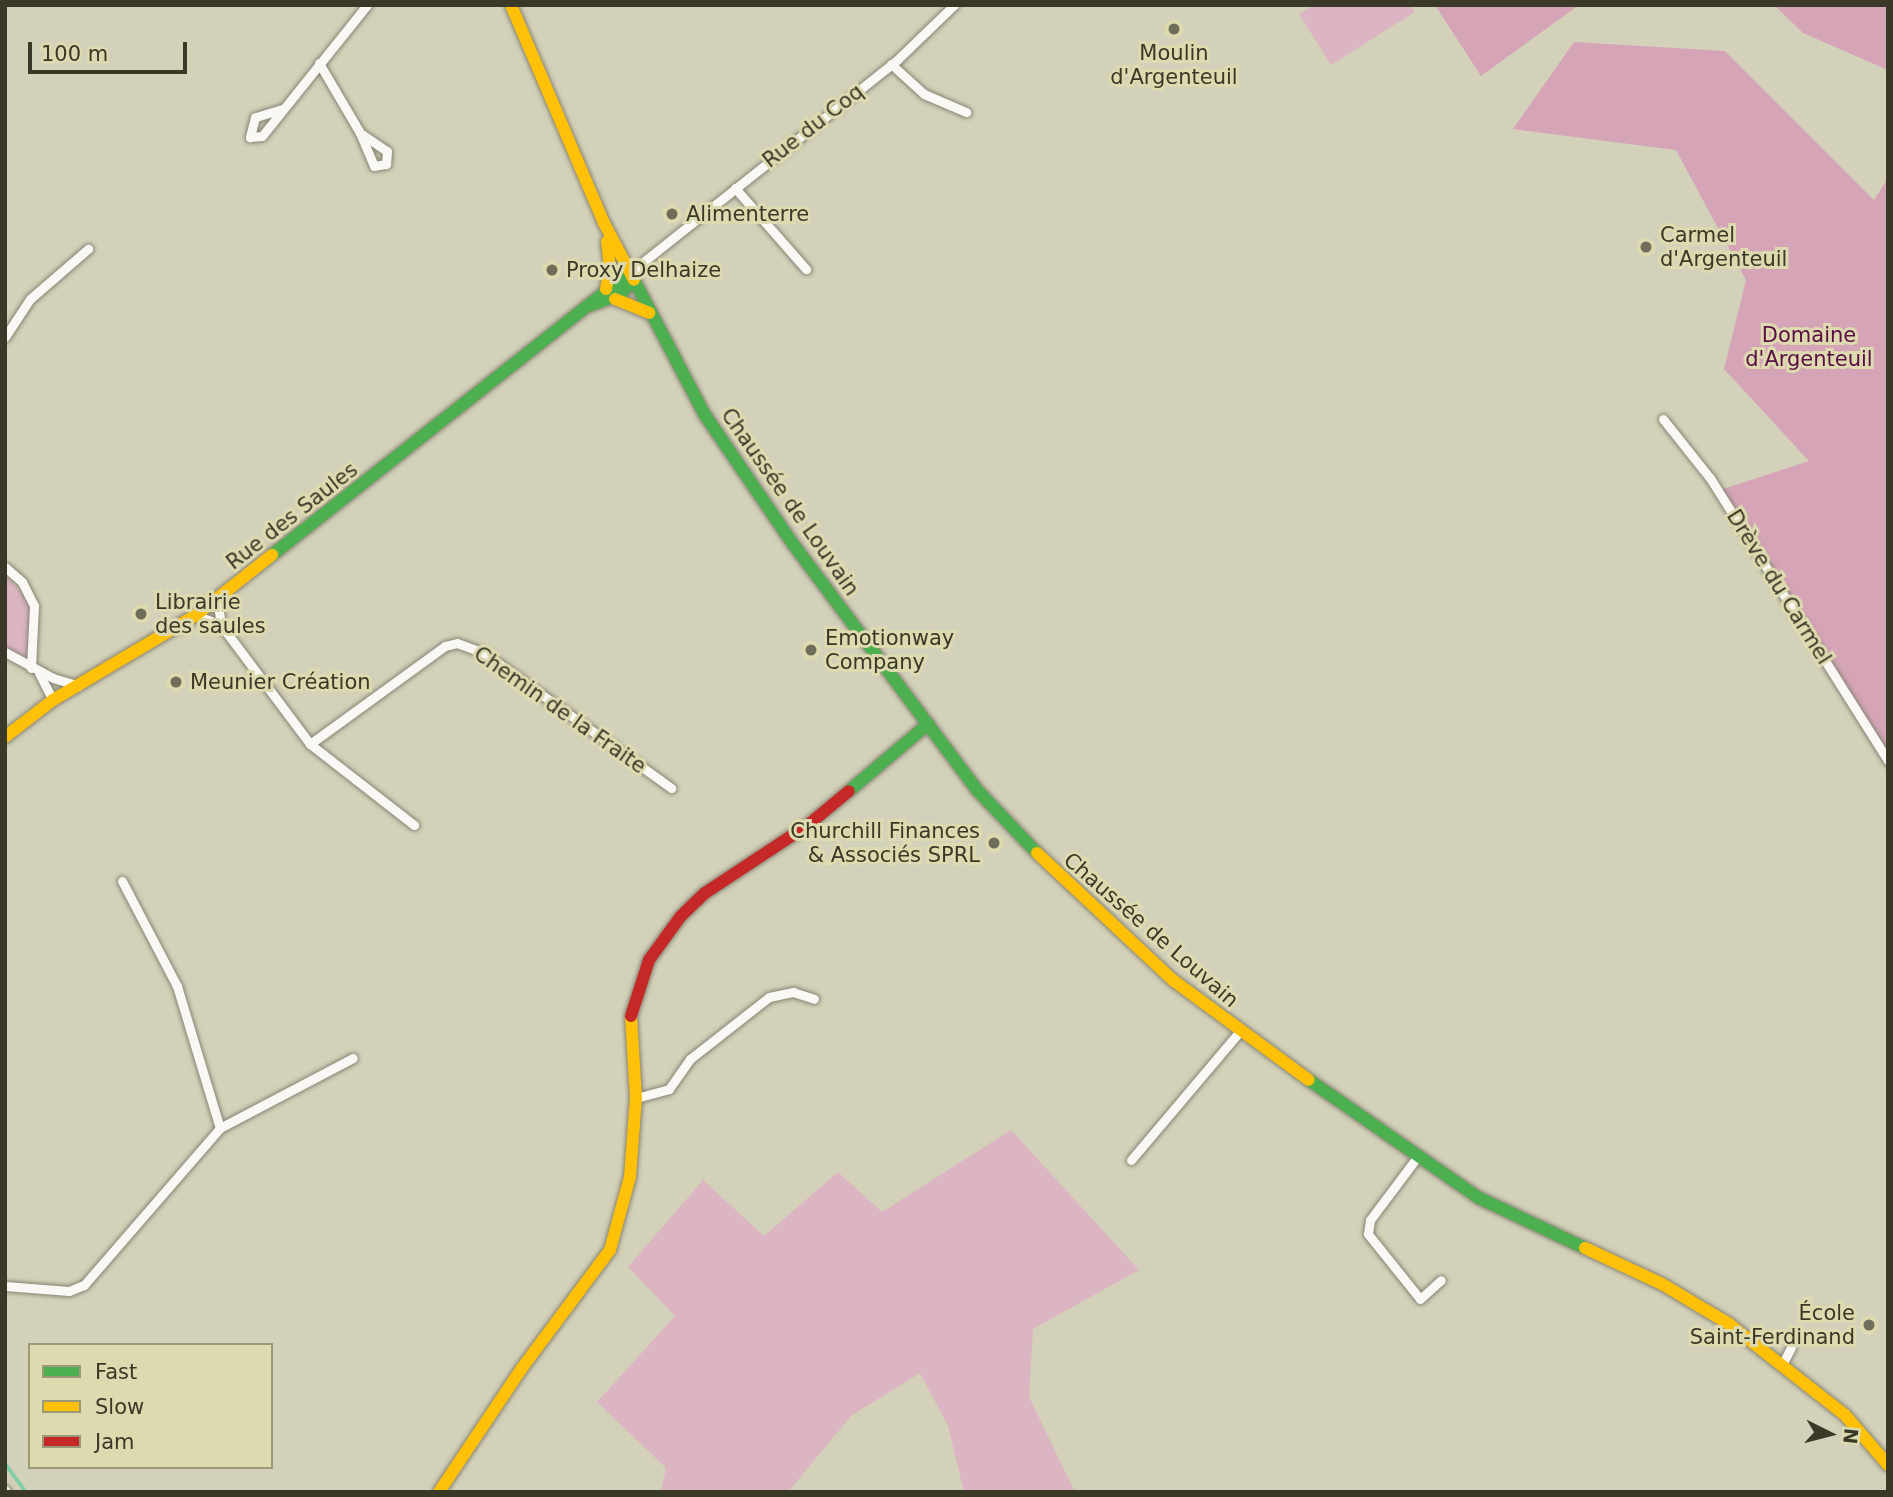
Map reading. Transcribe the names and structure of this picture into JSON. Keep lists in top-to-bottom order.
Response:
{
  "streets": {
    "main road": ["Chaussée de Louvain", "Rue des Saules"],
    "street": ["Rue du Coq", "Drève du Carmel", "Chemin de la Fraite"]
  },
  "crossings": [
    ["Rue du Coq", "Chaussée de Louvain"],
    ["Rue du Coq", "Rue des Saules"],
    ["Chaussée de Louvain", "Rue des Saules"]
  ],
  "parks": ["Domaine d'Argenteuil"],
  "places": [
    "Moulin d'Argenteuil",
    "Alimenterre",
    "Carmel d'Argenteuil",
    "Proxy Delhaize",
    "Librairie des saules",
    "Emotionway Company",
    "Meunier Création",
    "Churchill Finances & Associés SPRL",
    "École Saint-Ferdinand"
  ],
  "legend": ["Fast", "Slow", "Jam"],
  "scale_bar": "100 m",
  "north": "right"
}
